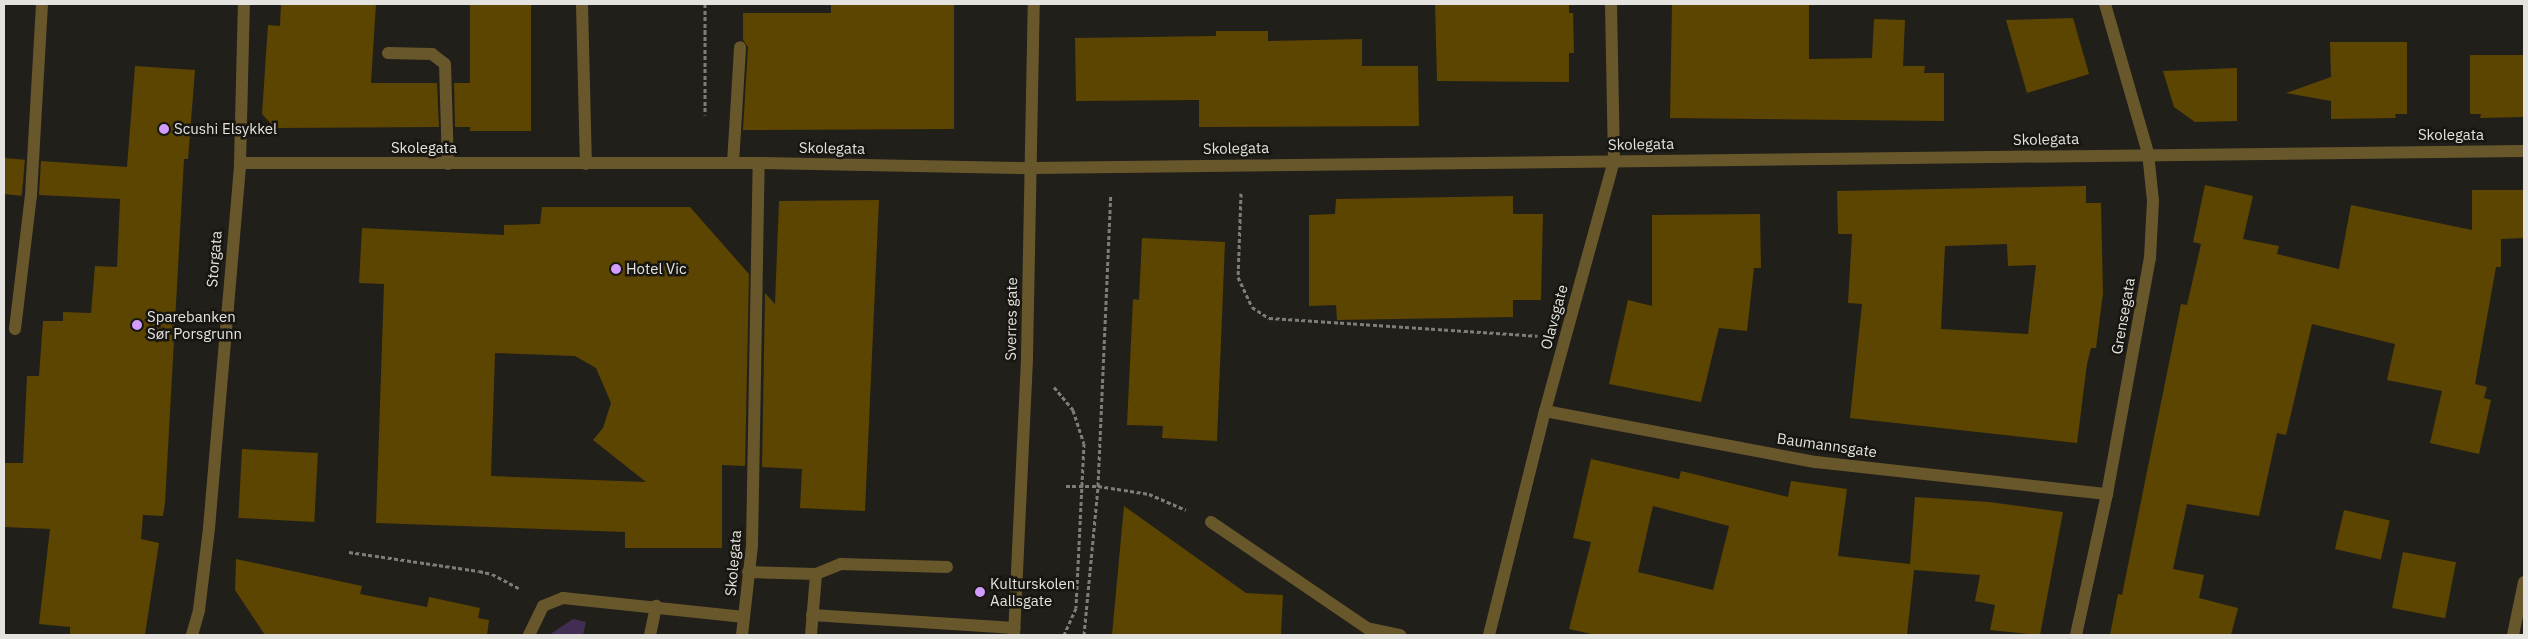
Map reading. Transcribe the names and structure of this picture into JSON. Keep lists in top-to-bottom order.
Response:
{
  "streets": {
    "street": [
      "Skolegata",
      "Storgata",
      "Grensegata",
      "Olavsgate",
      "Sverres gate",
      "Baumannsgate"
    ]
  },
  "crossings": [
    ["Skolegata", "Storgata"],
    ["Skolegata", "Grensegata"],
    ["Skolegata", "Olavsgate"],
    ["Skolegata", "Sverres gate"],
    ["Grensegata", "Baumannsgate"],
    ["Olavsgate", "Baumannsgate"]
  ],
  "places": [
    "Scushi Elsykkel",
    "Hotel Vic",
    "Sparebanken Sør Porsgrunn",
    "Kulturskolen Aallsgate"
  ]
}
